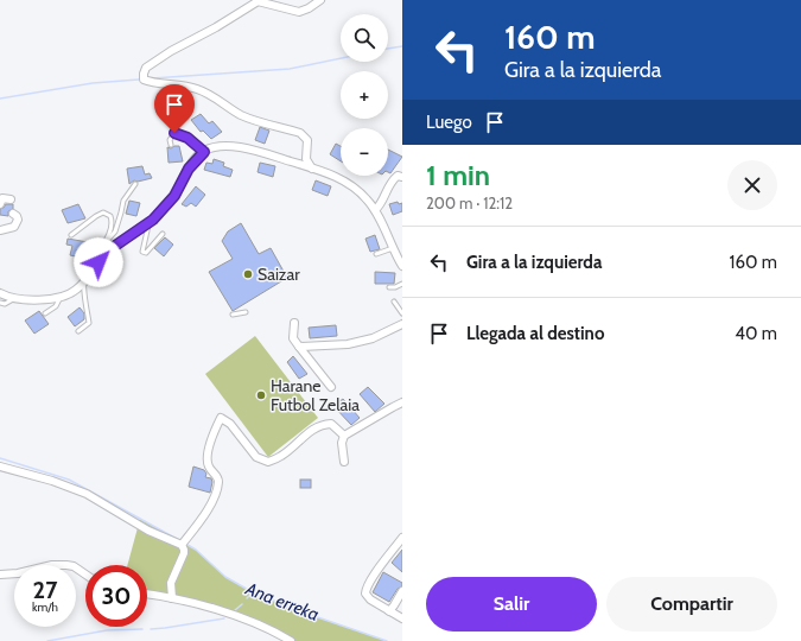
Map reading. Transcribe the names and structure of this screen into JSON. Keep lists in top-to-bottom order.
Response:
{
  "water": ["Ana erreka"],
  "places": ["Saizar", "Harane Futbol Zelaia"],
  "page": {
    "turn": ["160 m", "Gira a la izquierda"],
    "map_buttons": ["+", "−"],
    "then": "Luego",
    "heading": ["1 min", "200 m · 12:12"],
    "list": [
      {
        "name": "Gira a la izquierda",
        "value": "160 m"
      },
      {
        "name": "Llegada al destino",
        "value": "40 m"
      }
    ],
    "speed": "27 km/h",
    "limit": "30",
    "buttons": ["Salir", "Compartir"]
  }
}
